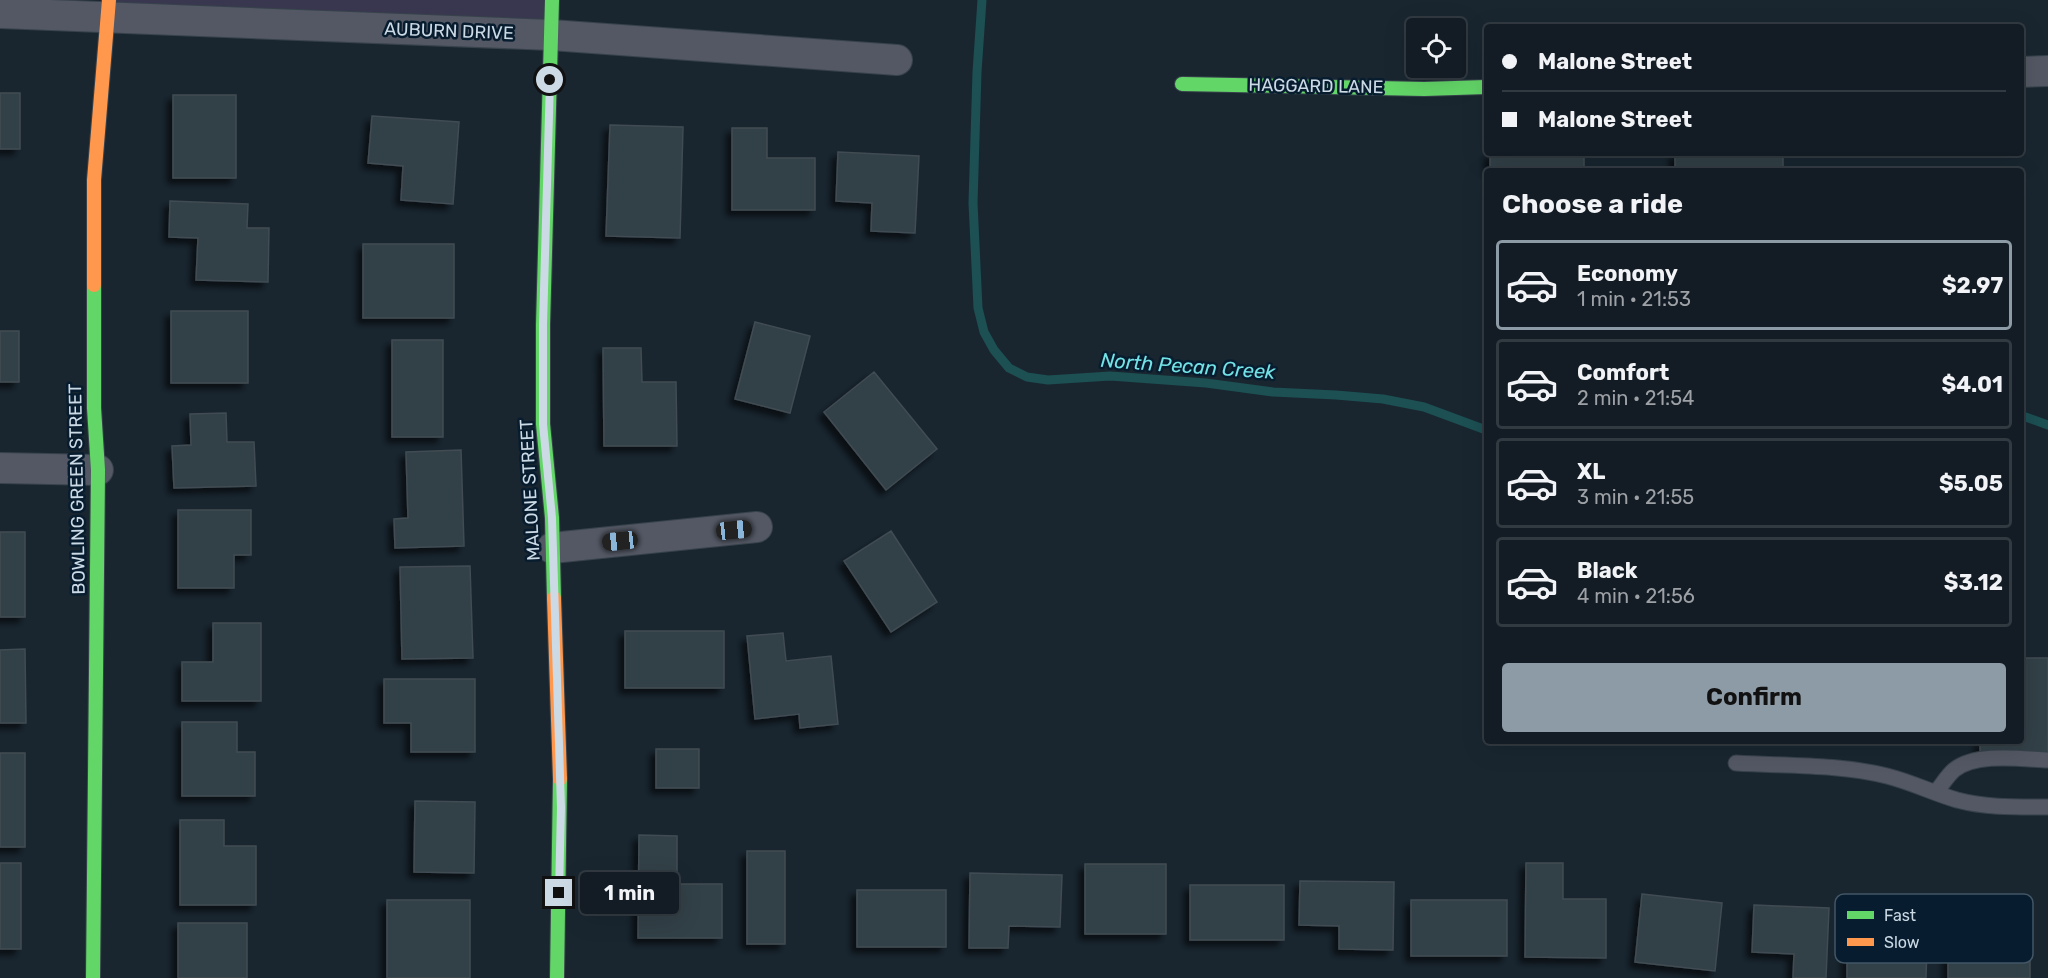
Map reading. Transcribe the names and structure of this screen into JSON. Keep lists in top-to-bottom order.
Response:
{
  "streets": {
    "street": [
      "AUBURN DRIVE",
      "HAGGARD LANE",
      "BOWLING GREEN STREET",
      "MALONE STREET"
    ]
  },
  "crossings": [
    ["AUBURN DRIVE", "BOWLING GREEN STREET"],
    ["AUBURN DRIVE", "MALONE STREET"]
  ],
  "water": ["North Pecan Creek"],
  "legend": ["Fast", "Slow"],
  "page": {
    "banner": ["Malone Street", "Malone Street"],
    "heading": "Choose a ride",
    "list": [
      {
        "name": "Economy",
        "note": "1 min · 21:53",
        "value": "$2.97"
      },
      {
        "name": "Comfort",
        "note": "2 min · 21:54",
        "value": "$4.01"
      },
      {
        "name": "XL",
        "note": "3 min · 21:55",
        "value": "$5.05"
      },
      {
        "name": "Black",
        "note": "4 min · 21:56",
        "value": "$3.12"
      }
    ],
    "buttons": "Confirm",
    "bubble": "1 min"
  }
}
